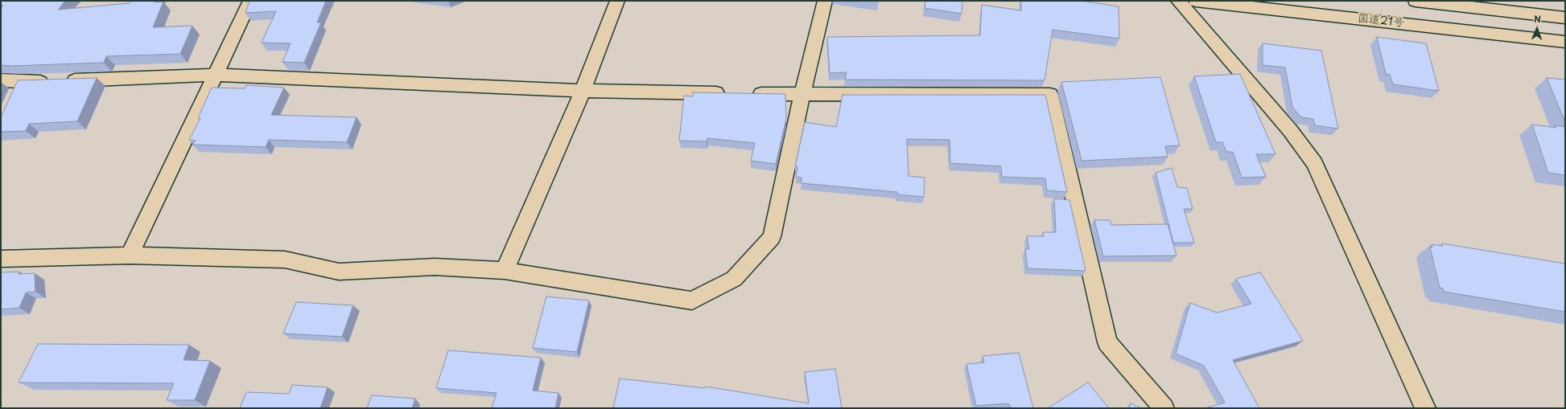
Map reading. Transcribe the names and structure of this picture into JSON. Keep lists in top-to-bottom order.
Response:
{
  "streets": {
    "main road": ["国道21号"]
  },
  "north": "top"
}
